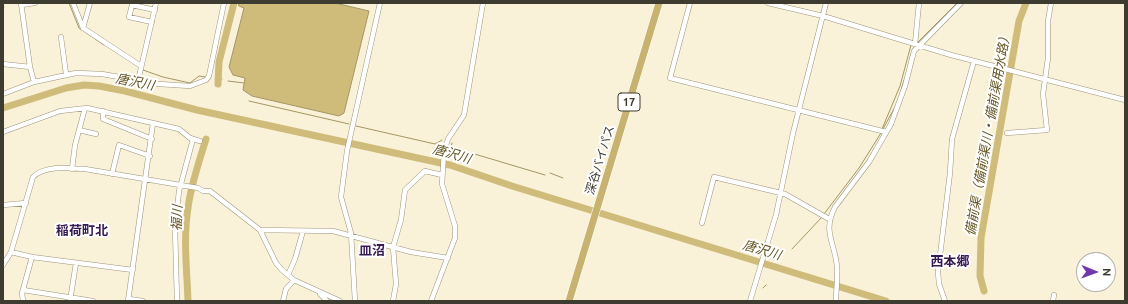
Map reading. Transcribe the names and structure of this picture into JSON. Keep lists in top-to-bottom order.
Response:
{
  "streets": {
    "highway": ["17", "深谷バイパス"]
  },
  "districts": ["稲荷町北", "皿沼", "西本郷"],
  "water": ["唐沢川", "備前渠（備前渠川・備前渠用水路）", "福川"],
  "north": "right"
}
